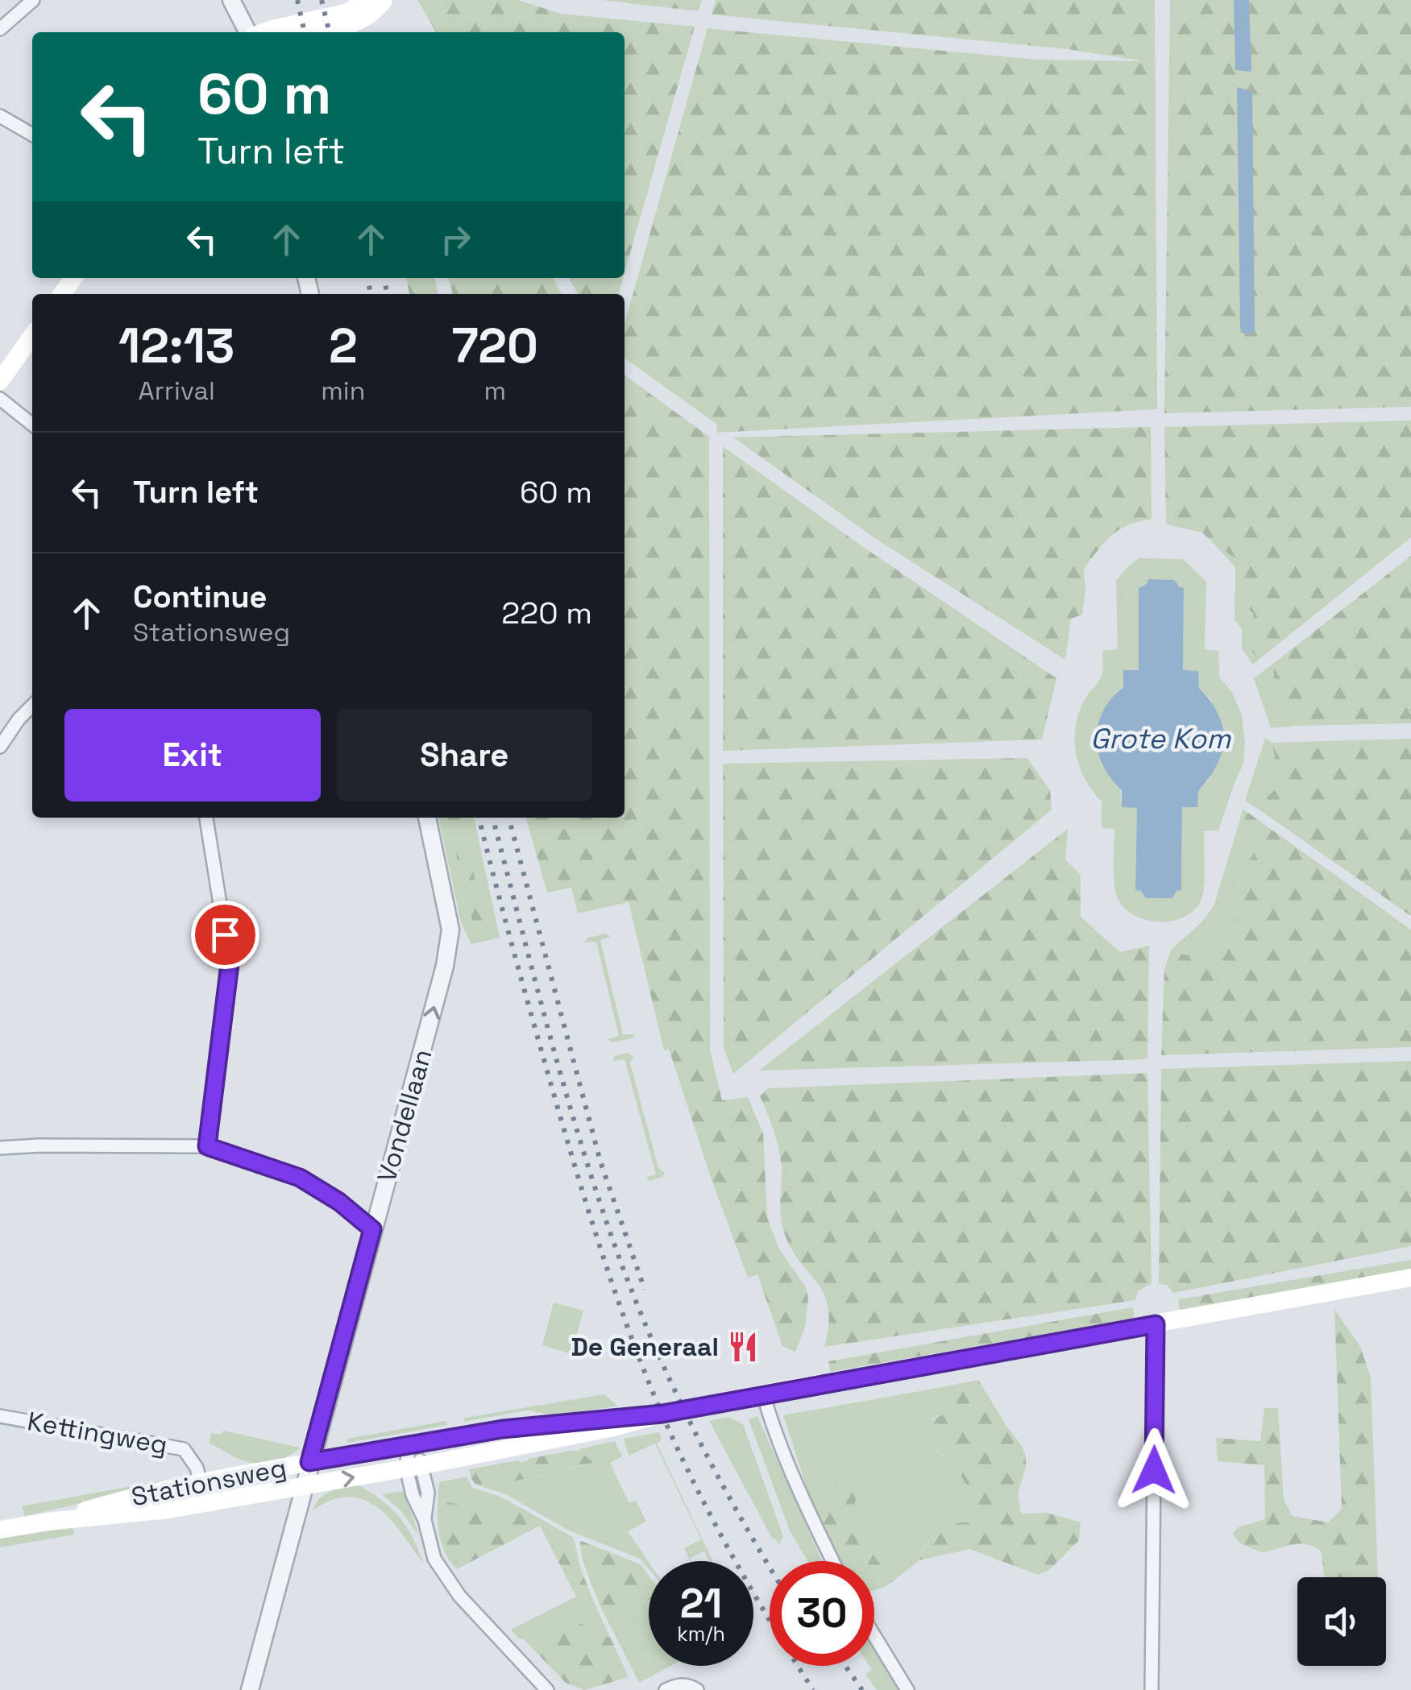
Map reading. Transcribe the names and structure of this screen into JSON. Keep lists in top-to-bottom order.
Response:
{
  "streets": {
    "main road": ["Stationsweg"],
    "street": ["Vondellaan", "Kettingweg"]
  },
  "crossings": [
    ["Vondellaan", "Stationsweg"],
    ["Kettingweg", "Stationsweg"]
  ],
  "one_way": ["Vondellaan"],
  "water": ["Grote Kom"],
  "places": {
    "restaurant": ["De Generaal"]
  },
  "page": {
    "turn": ["60 m", "Turn left"],
    "eta": [
      "12:13",
      "Arrival",
      "2",
      "min",
      "720",
      "m"
    ],
    "list": [
      {
        "name": "Turn left",
        "value": "60 m"
      },
      {
        "name": "Continue",
        "note": "Stationsweg",
        "value": "220 m"
      }
    ],
    "buttons": ["Exit", "Share"],
    "speed": "21 km/h",
    "limit": "30"
  }
}
